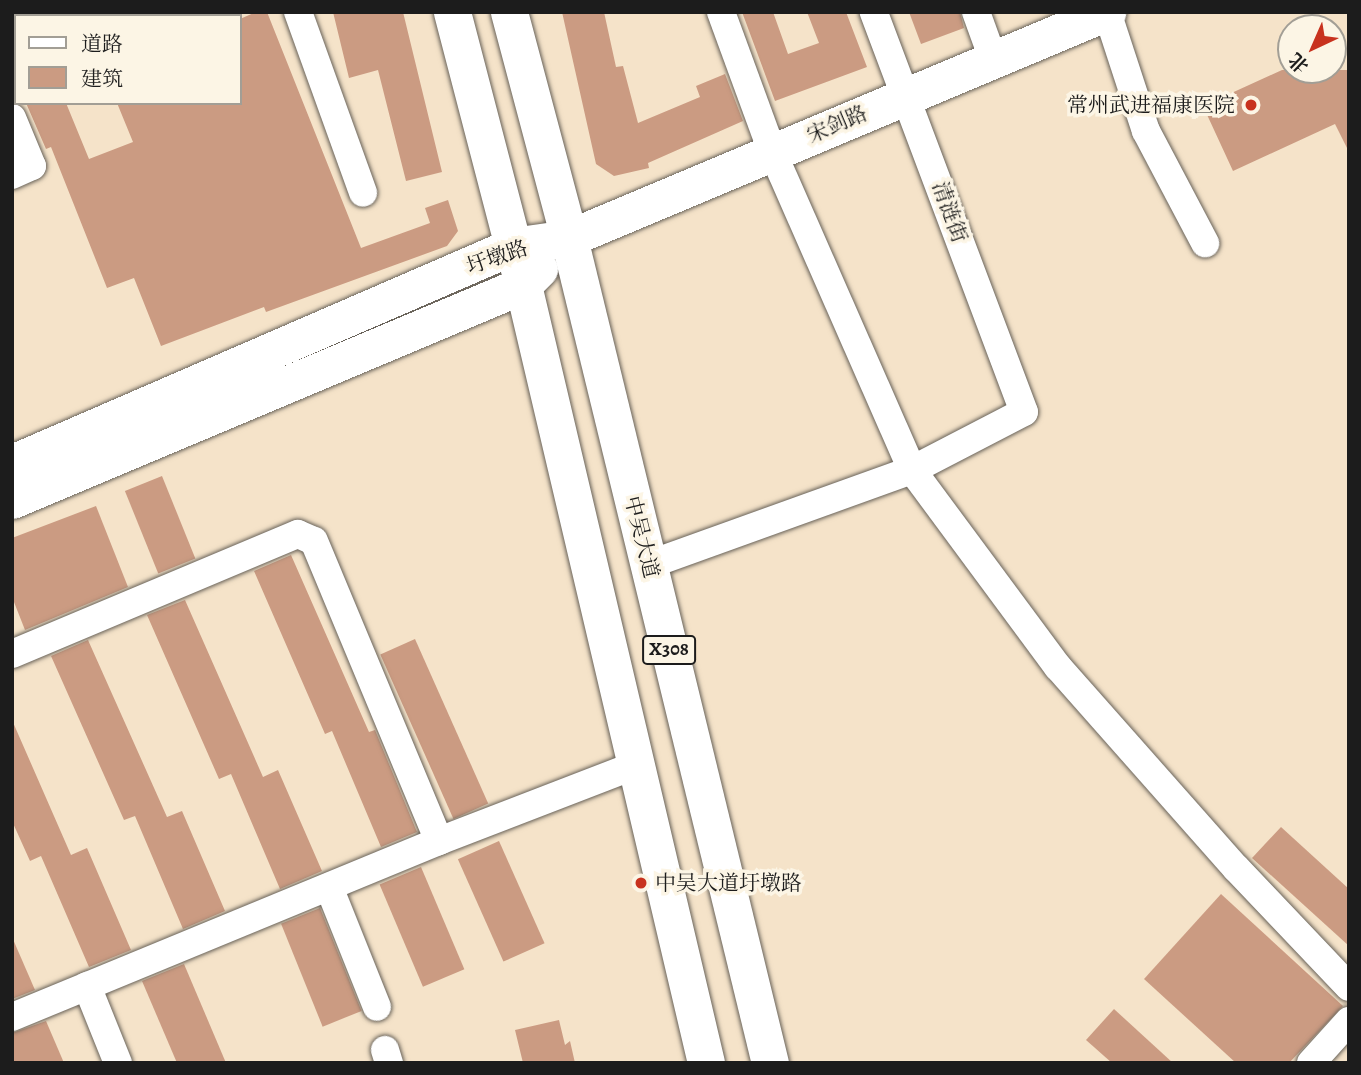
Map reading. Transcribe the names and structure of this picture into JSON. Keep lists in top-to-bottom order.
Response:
{
  "streets": {
    "main road": [
      "宋剑路",
      "圩墩路",
      "中吴大道",
      "X308"
    ],
    "street": ["清涟街"]
  },
  "crossings": [
    ["宋剑路", "清涟街"],
    ["宋剑路", "圩墩路"],
    ["宋剑路", "中吴大道"],
    ["圩墩路", "中吴大道"],
    ["圩墩路", "X308"]
  ],
  "places": ["常州武进福康医院", "中吴大道圩墩路"],
  "legend": ["道路", "建筑"],
  "north": "bottom left"
}
